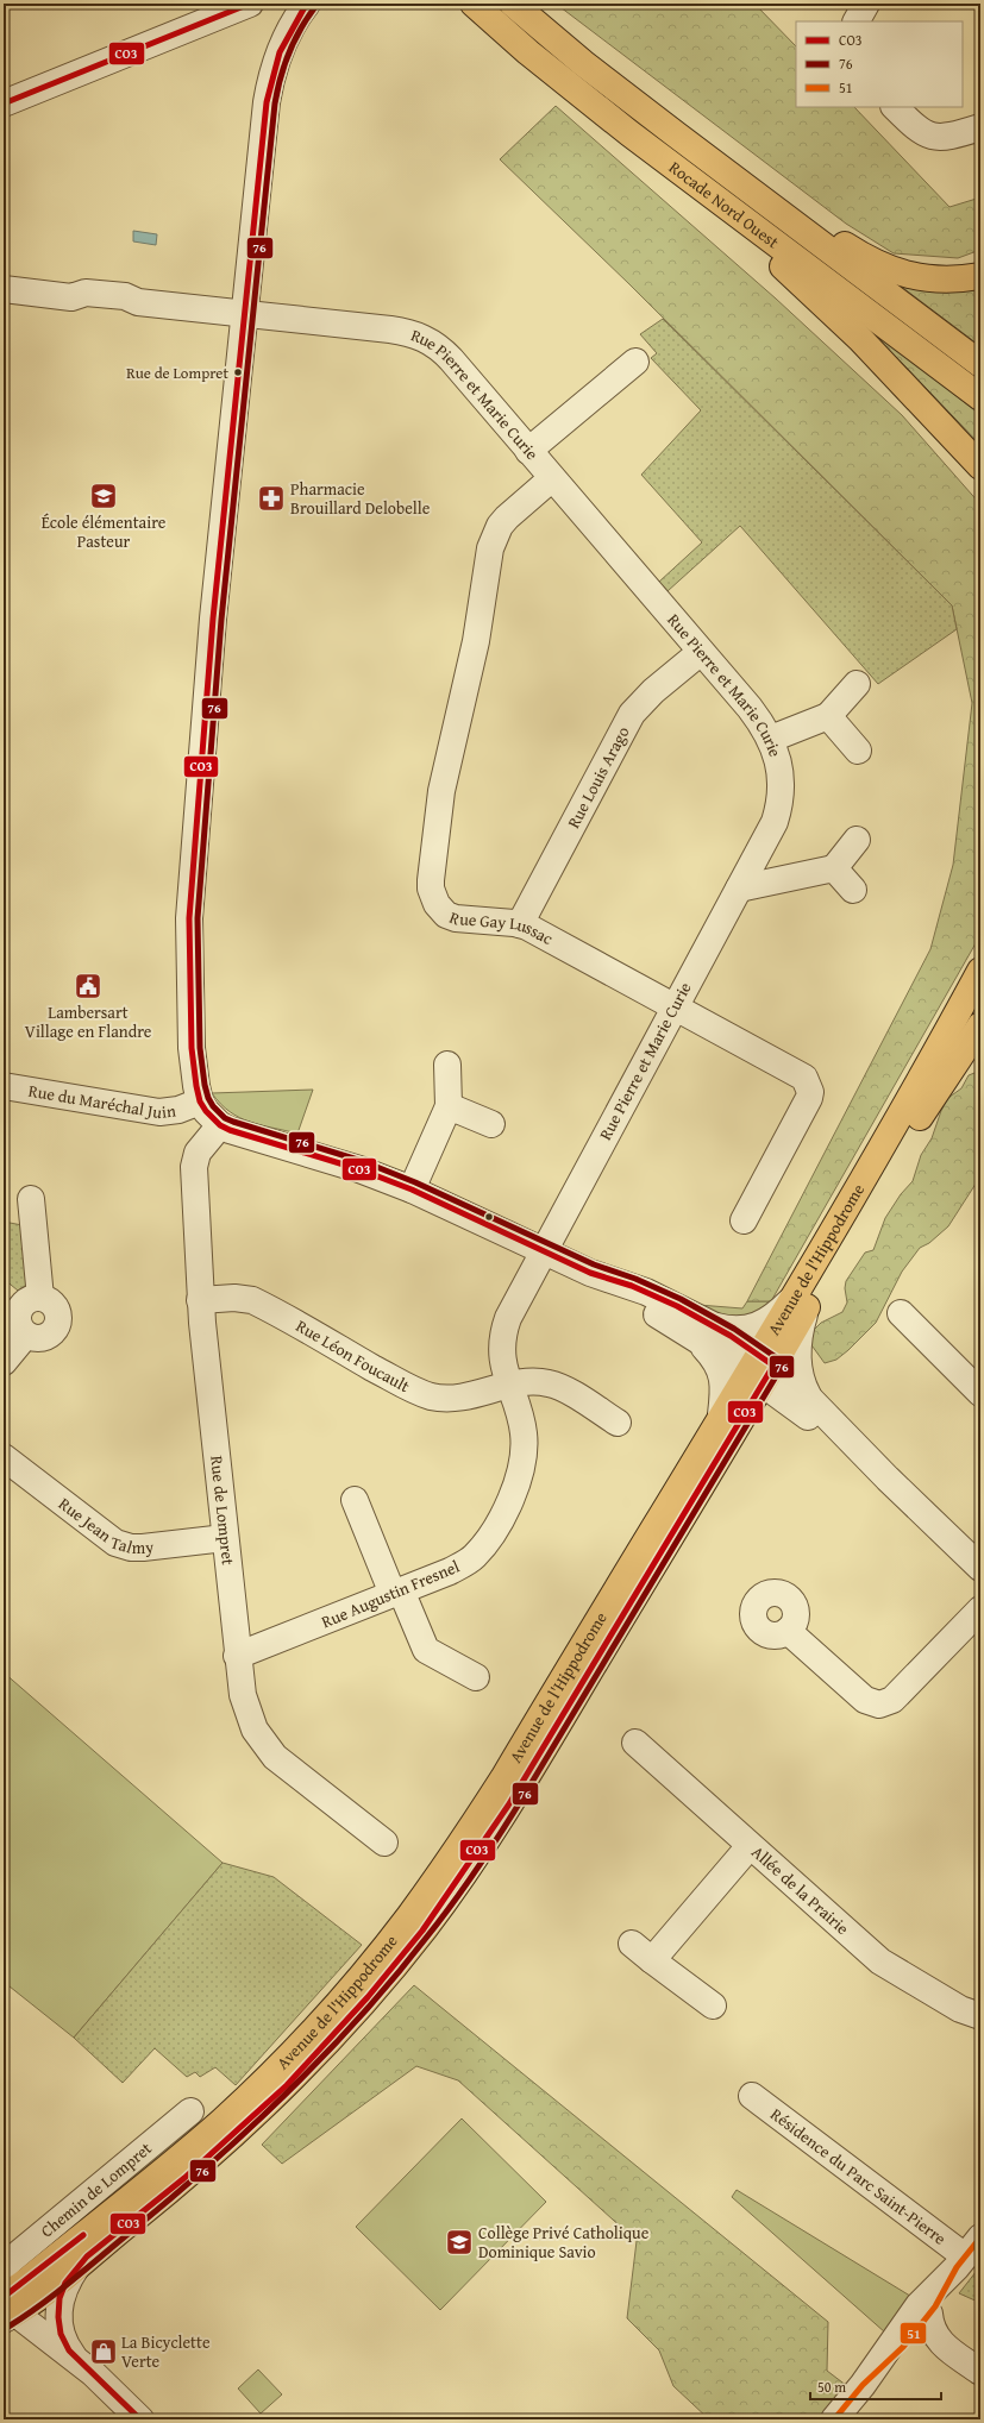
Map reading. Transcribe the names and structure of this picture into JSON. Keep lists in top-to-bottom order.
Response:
{
  "streets": {
    "main road": ["Rocade Nord Ouest", "Avenue de l'Hippodrome"],
    "street": [
      "Rue Pierre et Marie Curie",
      "Rue Louis Arago",
      "Rue Gay Lussac",
      "Rue du Maréchal Juin",
      "Rue Léon Foucault",
      "Rue de Lompret",
      "Rue Jean Talmy",
      "Rue Augustin Fresnel",
      "Allée de la Prairie",
      "Résidence du Parc Saint-Pierre",
      "Chemin de Lompret"
    ]
  },
  "crossings": [
    ["Rue Pierre et Marie Curie", "Rue Louis Arago"],
    ["Rue Pierre et Marie Curie", "Rue Gay Lussac"],
    ["Rue Pierre et Marie Curie", "Rue Augustin Fresnel"],
    ["Rue Louis Arago", "Rue Gay Lussac"],
    ["Rue Léon Foucault", "Rue de Lompret"],
    ["Rue Léon Foucault", "Rue Augustin Fresnel"],
    ["Rue de Lompret", "Rue Jean Talmy"],
    ["Rue de Lompret", "Rue Augustin Fresnel"]
  ],
  "places": {
    "other": ["Rue de Lompret"],
    "school or university": ["École élémentaire Pasteur", "Collège Privé Catholique Dominique Savio"],
    "pharmacy": ["Pharmacie Brouillard Delobelle"],
    "public building": ["Lambersart Village en Flandre"],
    "shop": ["La Bicyclette Verte"]
  },
  "lines": ["transit line CO3", "transit line 76", "transit line 51"],
  "legend": ["CO3", "76", "51"],
  "scale_bar": "50 m"
}
